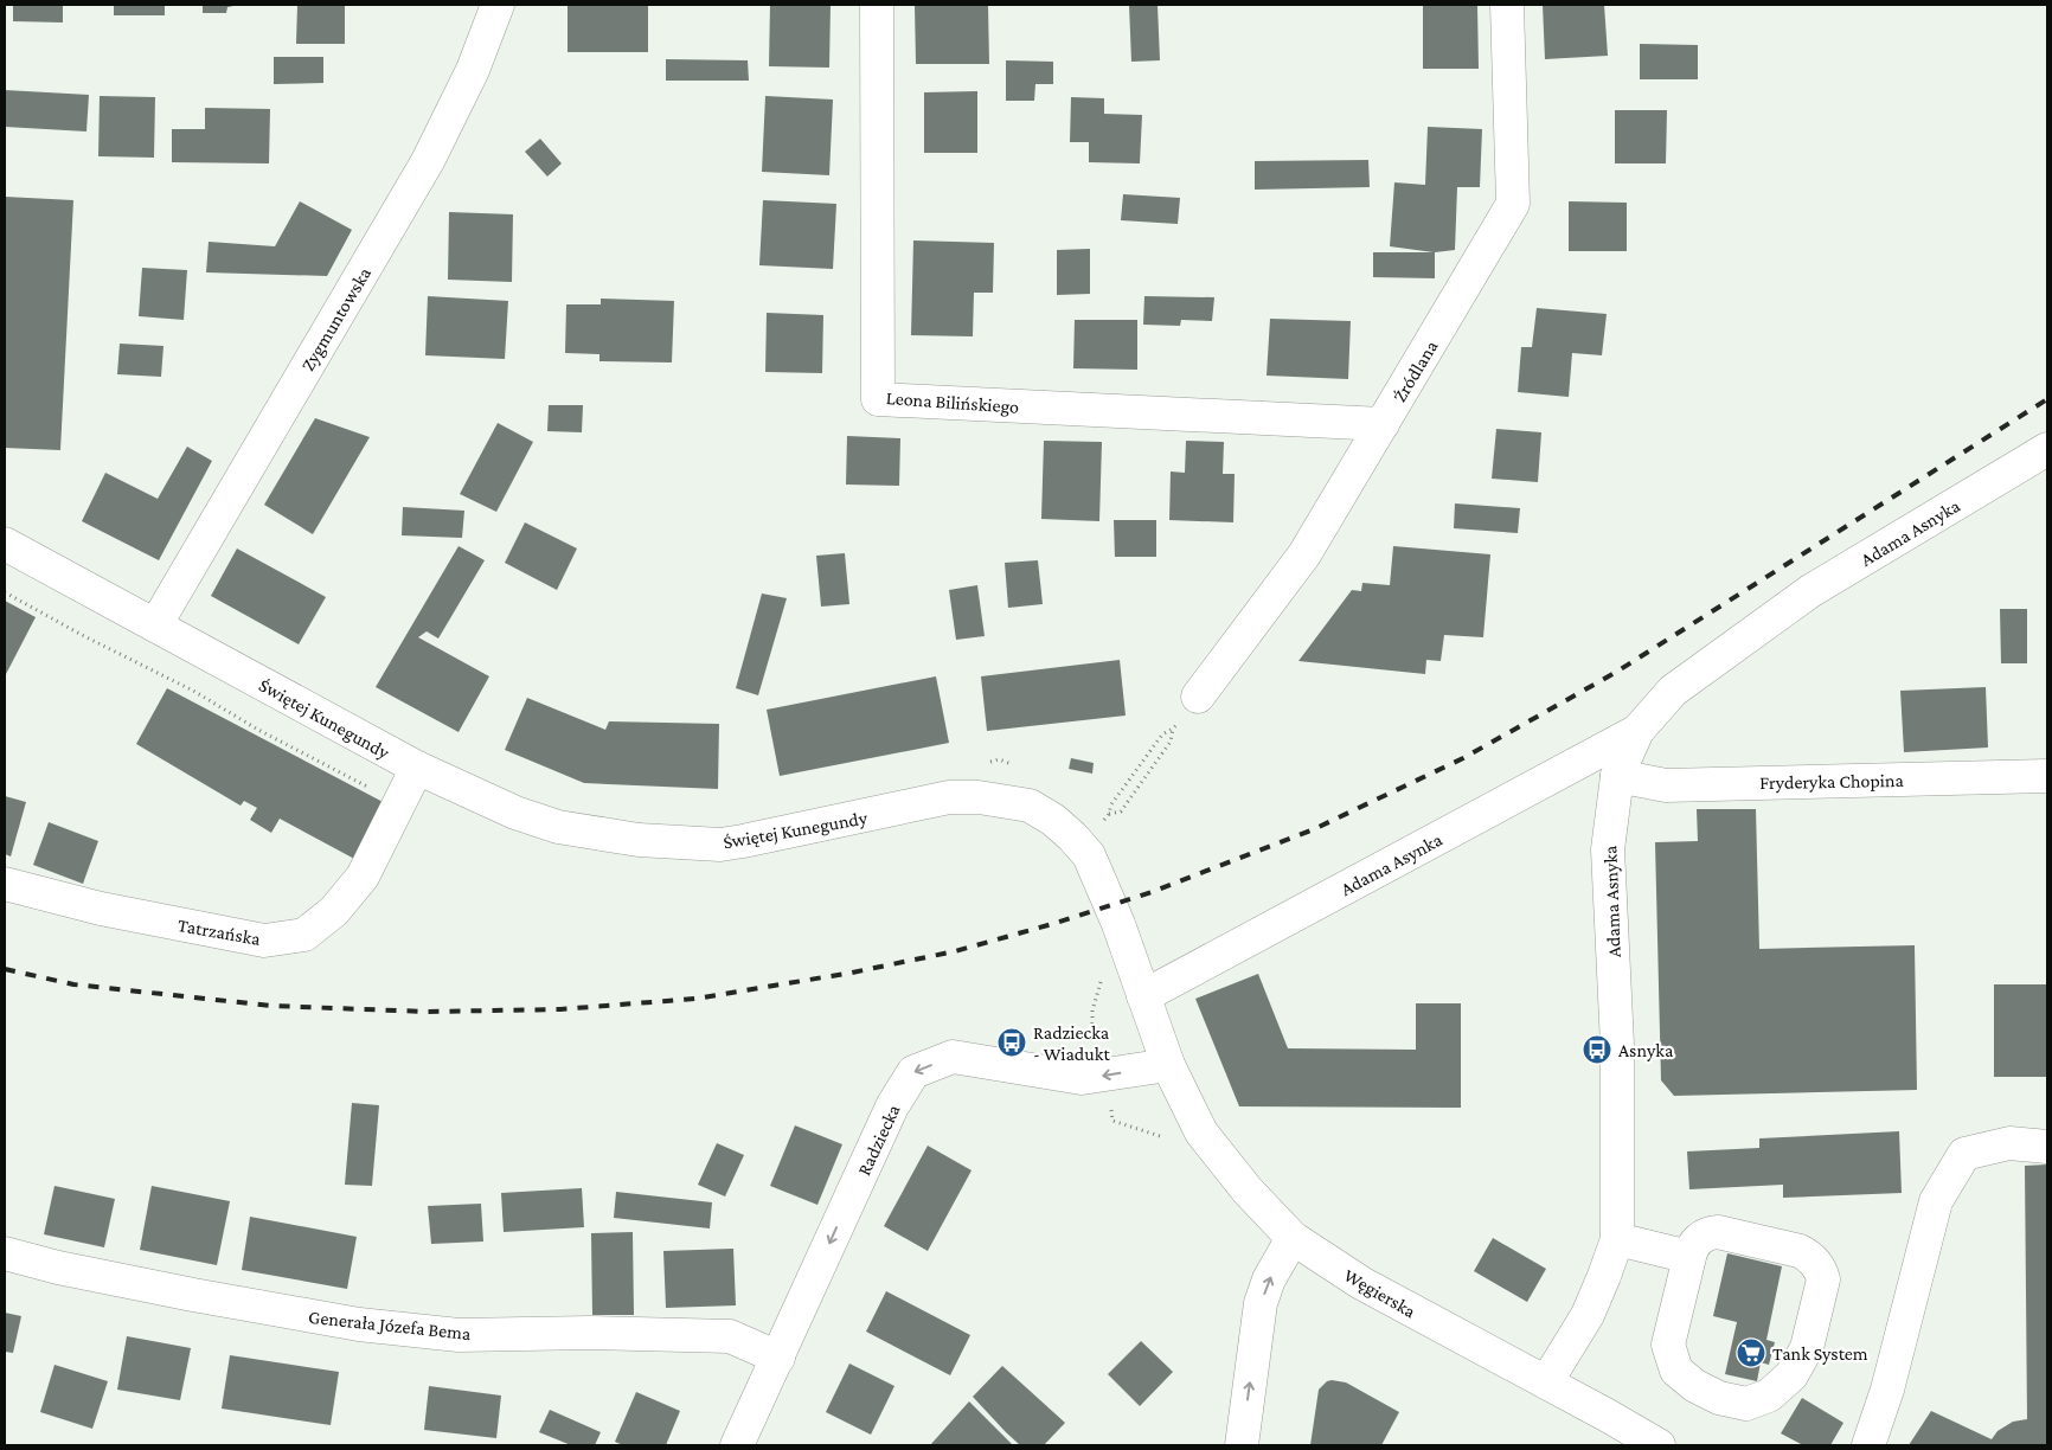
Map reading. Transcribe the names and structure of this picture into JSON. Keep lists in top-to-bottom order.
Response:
{
  "streets": {
    "street": [
      "Zygmuntowska",
      "Źródlana",
      "Leona Bilińskiego",
      "Adama Asnyka",
      "Świętej Kunegundy",
      "Fryderyka Chopina",
      "Adama Asynka",
      "Tatrzańska",
      "Radziecka",
      "Węgierska",
      "Generała Józefa Bema"
    ]
  },
  "crossings": [
    ["Zygmuntowska", "Świętej Kunegundy"],
    ["Źródlana", "Leona Bilińskiego"],
    ["Adama Asnyka", "Fryderyka Chopina"],
    ["Adama Asnyka", "Adama Asynka"],
    ["Adama Asnyka", "Węgierska"],
    ["Świętej Kunegundy", "Adama Asynka"],
    ["Świętej Kunegundy", "Tatrzańska"],
    ["Świętej Kunegundy", "Radziecka"],
    ["Świętej Kunegundy", "Węgierska"],
    ["Radziecka", "Węgierska"],
    ["Radziecka", "Generała Józefa Bema"]
  ],
  "one_way": ["Radziecka"],
  "places": {
    "bus stop": ["Radziecka - Wiadukt", "Asnyka"],
    "supermarket": ["Tank System"]
  }
}
